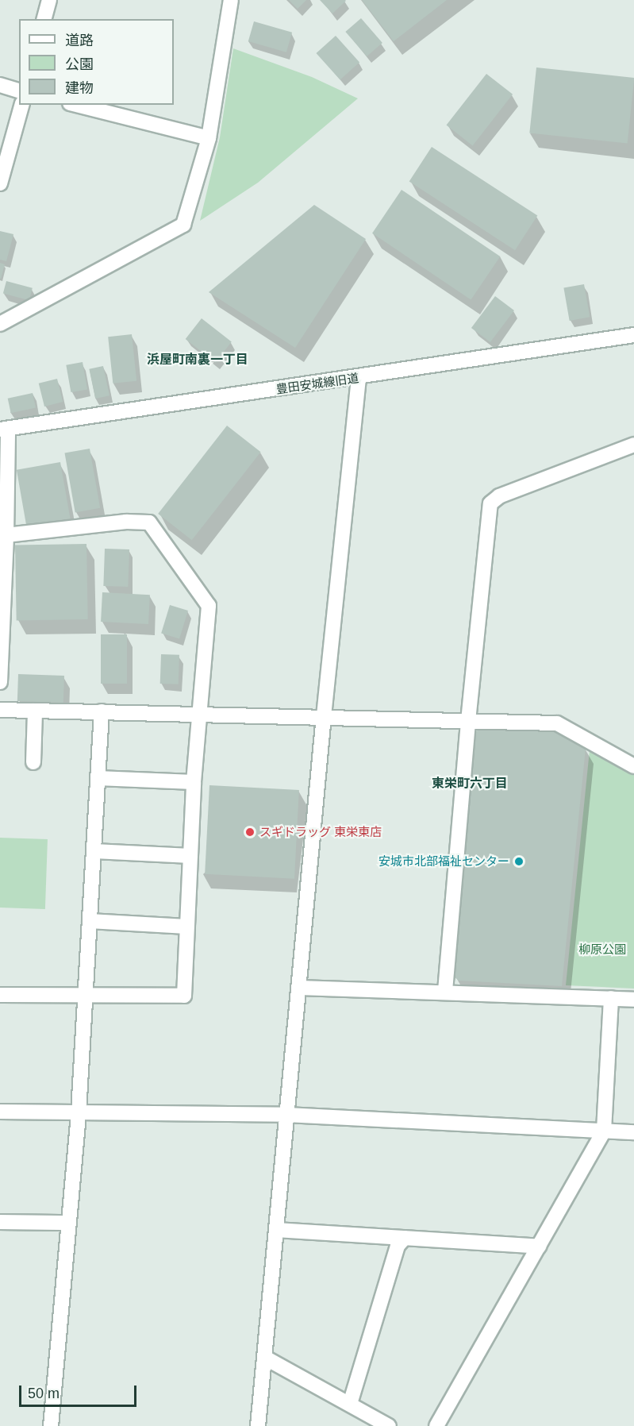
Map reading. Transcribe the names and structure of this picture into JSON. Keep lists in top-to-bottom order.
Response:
{
  "streets": {
    "street": ["豊田安城線旧道"]
  },
  "districts": ["浜屋町南裏一丁目", "東栄町六丁目"],
  "parks": ["柳原公園"],
  "places": ["スギドラッグ 東栄東店", "安城市北部福祉センター"],
  "legend": ["道路", "公園", "建物"],
  "scale_bar": "50 m"
}
